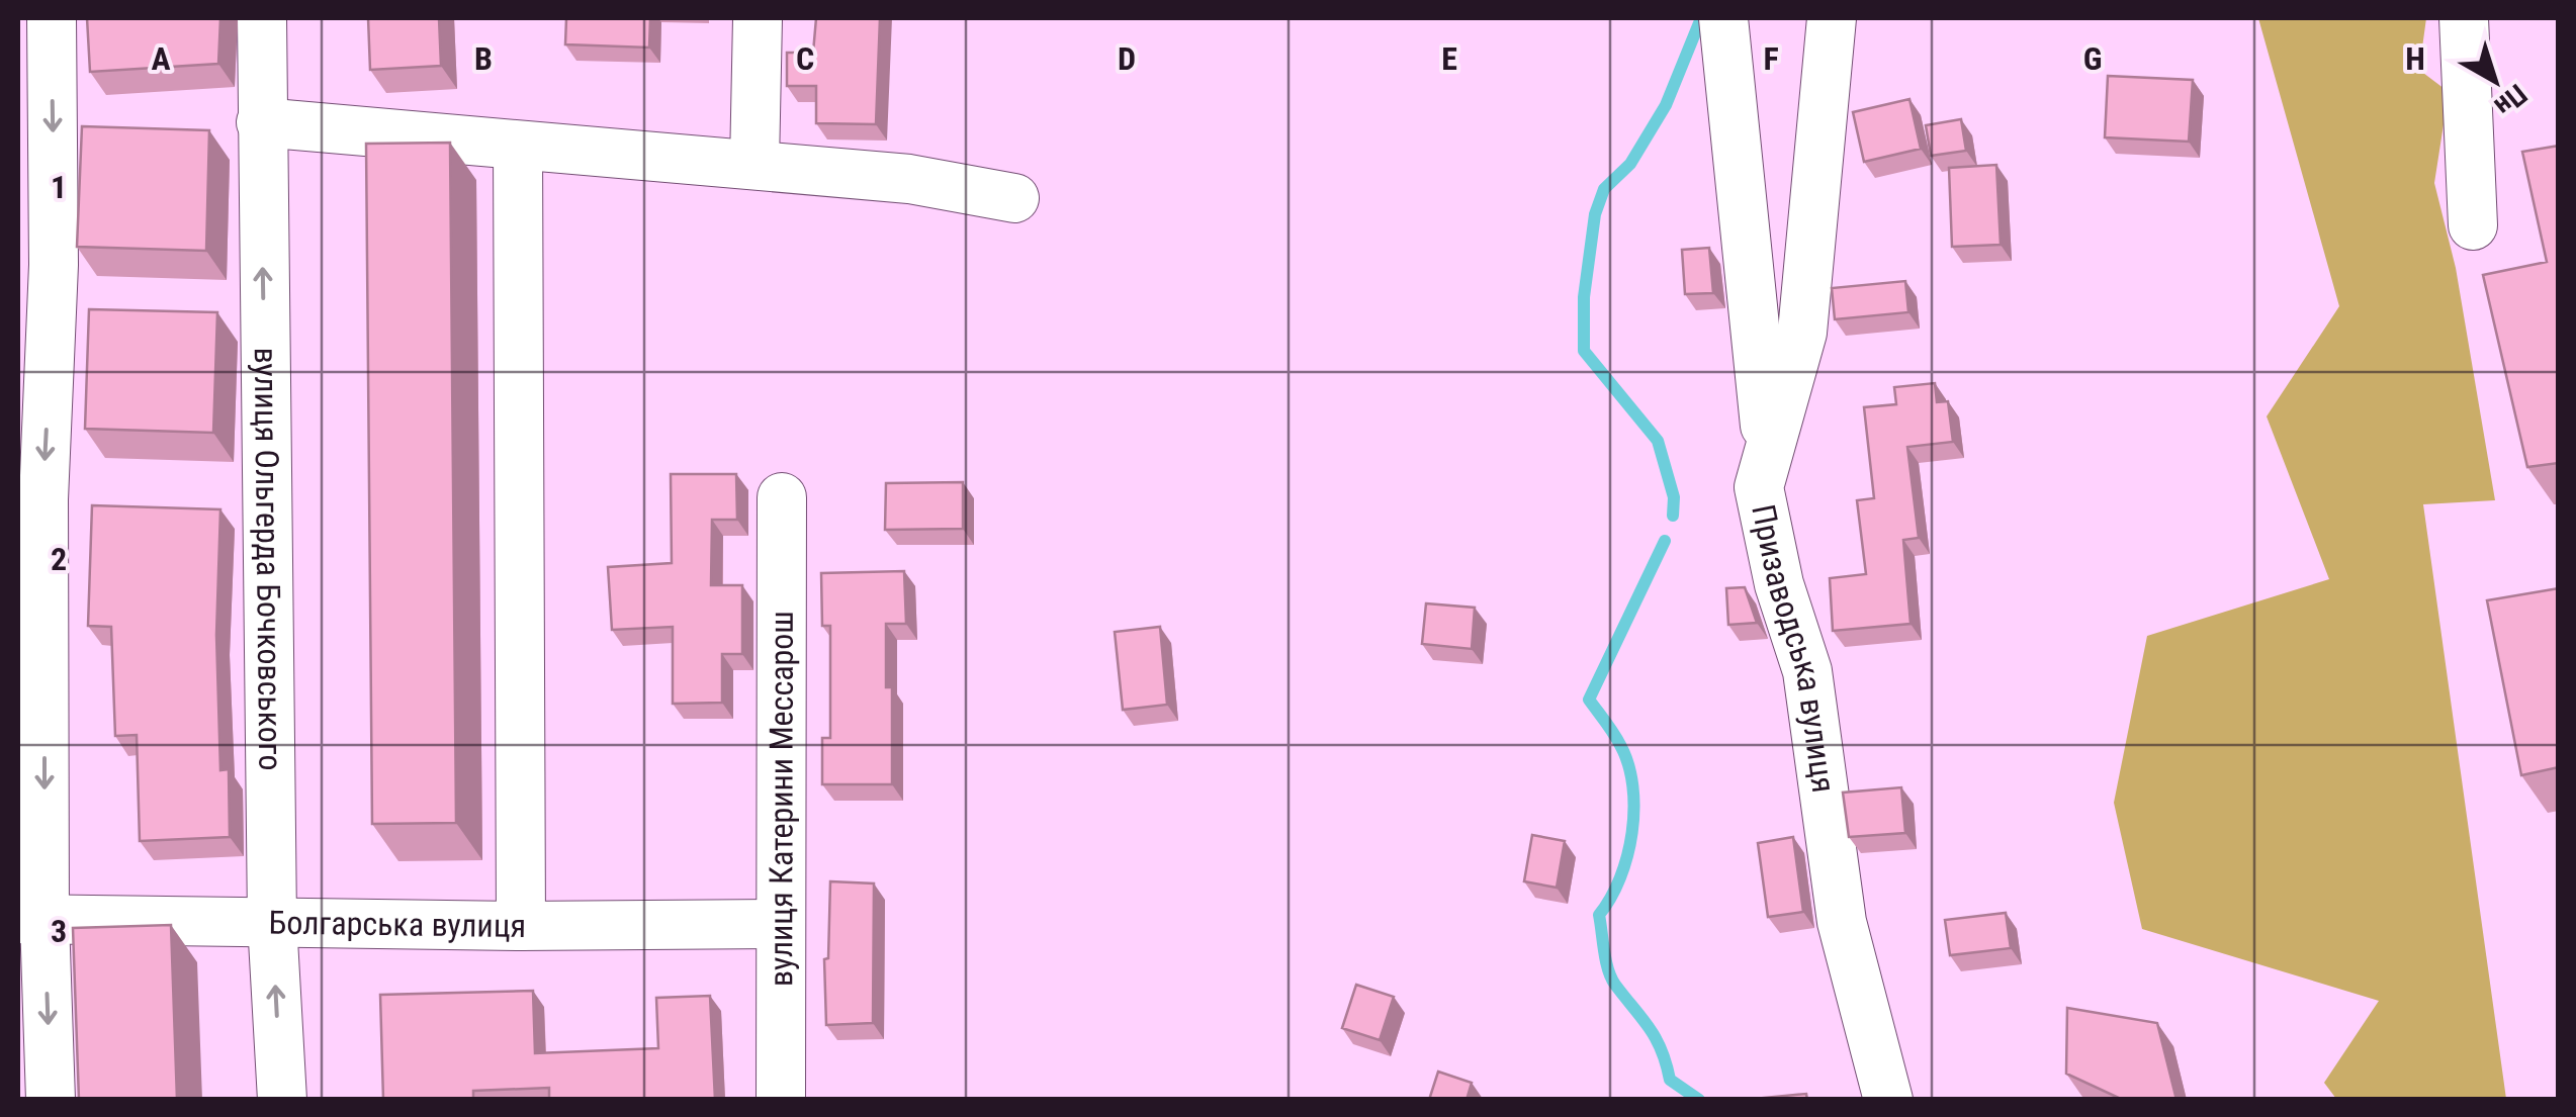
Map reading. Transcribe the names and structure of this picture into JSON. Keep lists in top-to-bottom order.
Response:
{
  "streets": {
    "street": [
      "вулиця Ольгерда Бочковського",
      "Призаводська вулиця",
      "вулиця Катерини Мессарош",
      "Болгарська вулиця"
    ]
  },
  "crossings": [
    ["вулиця Ольгерда Бочковського", "Болгарська вулиця"],
    ["вулиця Катерини Мессарош", "Болгарська вулиця"]
  ],
  "north": "bottom right",
  "grid": {
    "columns": [
      "A",
      "B",
      "C",
      "D",
      "E",
      "F",
      "G",
      "H"
    ],
    "rows": ["1", "2", "3"]
  }
}
